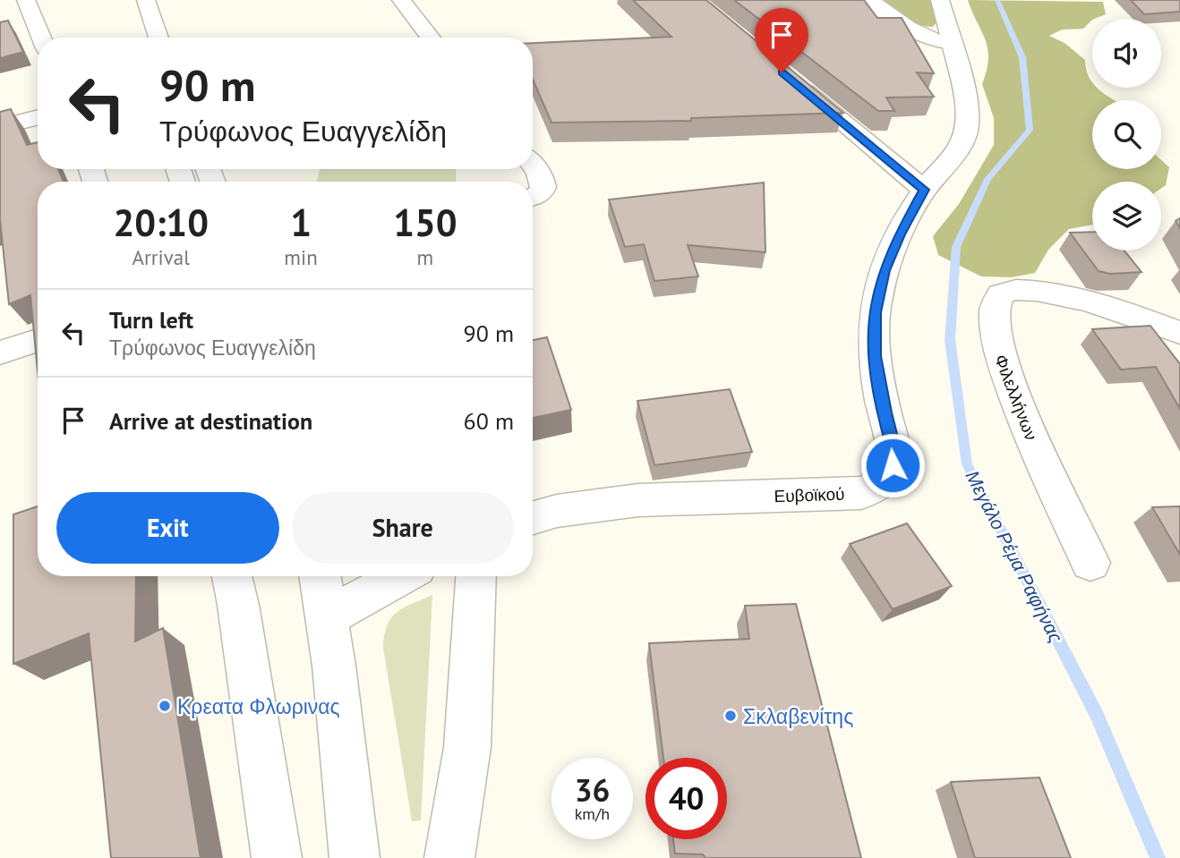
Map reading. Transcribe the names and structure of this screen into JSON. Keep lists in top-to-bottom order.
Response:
{
  "streets": {
    "street": ["Φιλελλήνων", "Ευβοϊκού"]
  },
  "water": ["Μεγάλο Ρέμα Ραφήνας"],
  "places": ["Κρεατα Φλωρινας", "Σκλαβενίτης"],
  "page": {
    "turn": ["90 m", "Τρύφωνος Ευαγγελίδη"],
    "eta": [
      "20:10",
      "Arrival",
      "1",
      "min",
      "150",
      "m"
    ],
    "list": [
      {
        "name": "Turn left",
        "note": "Τρύφωνος Ευαγγελίδη",
        "value": "90 m"
      },
      {
        "name": "Arrive at destination",
        "value": "60 m"
      }
    ],
    "buttons": ["Exit", "Share"],
    "speed": "36 km/h",
    "limit": "40"
  }
}
